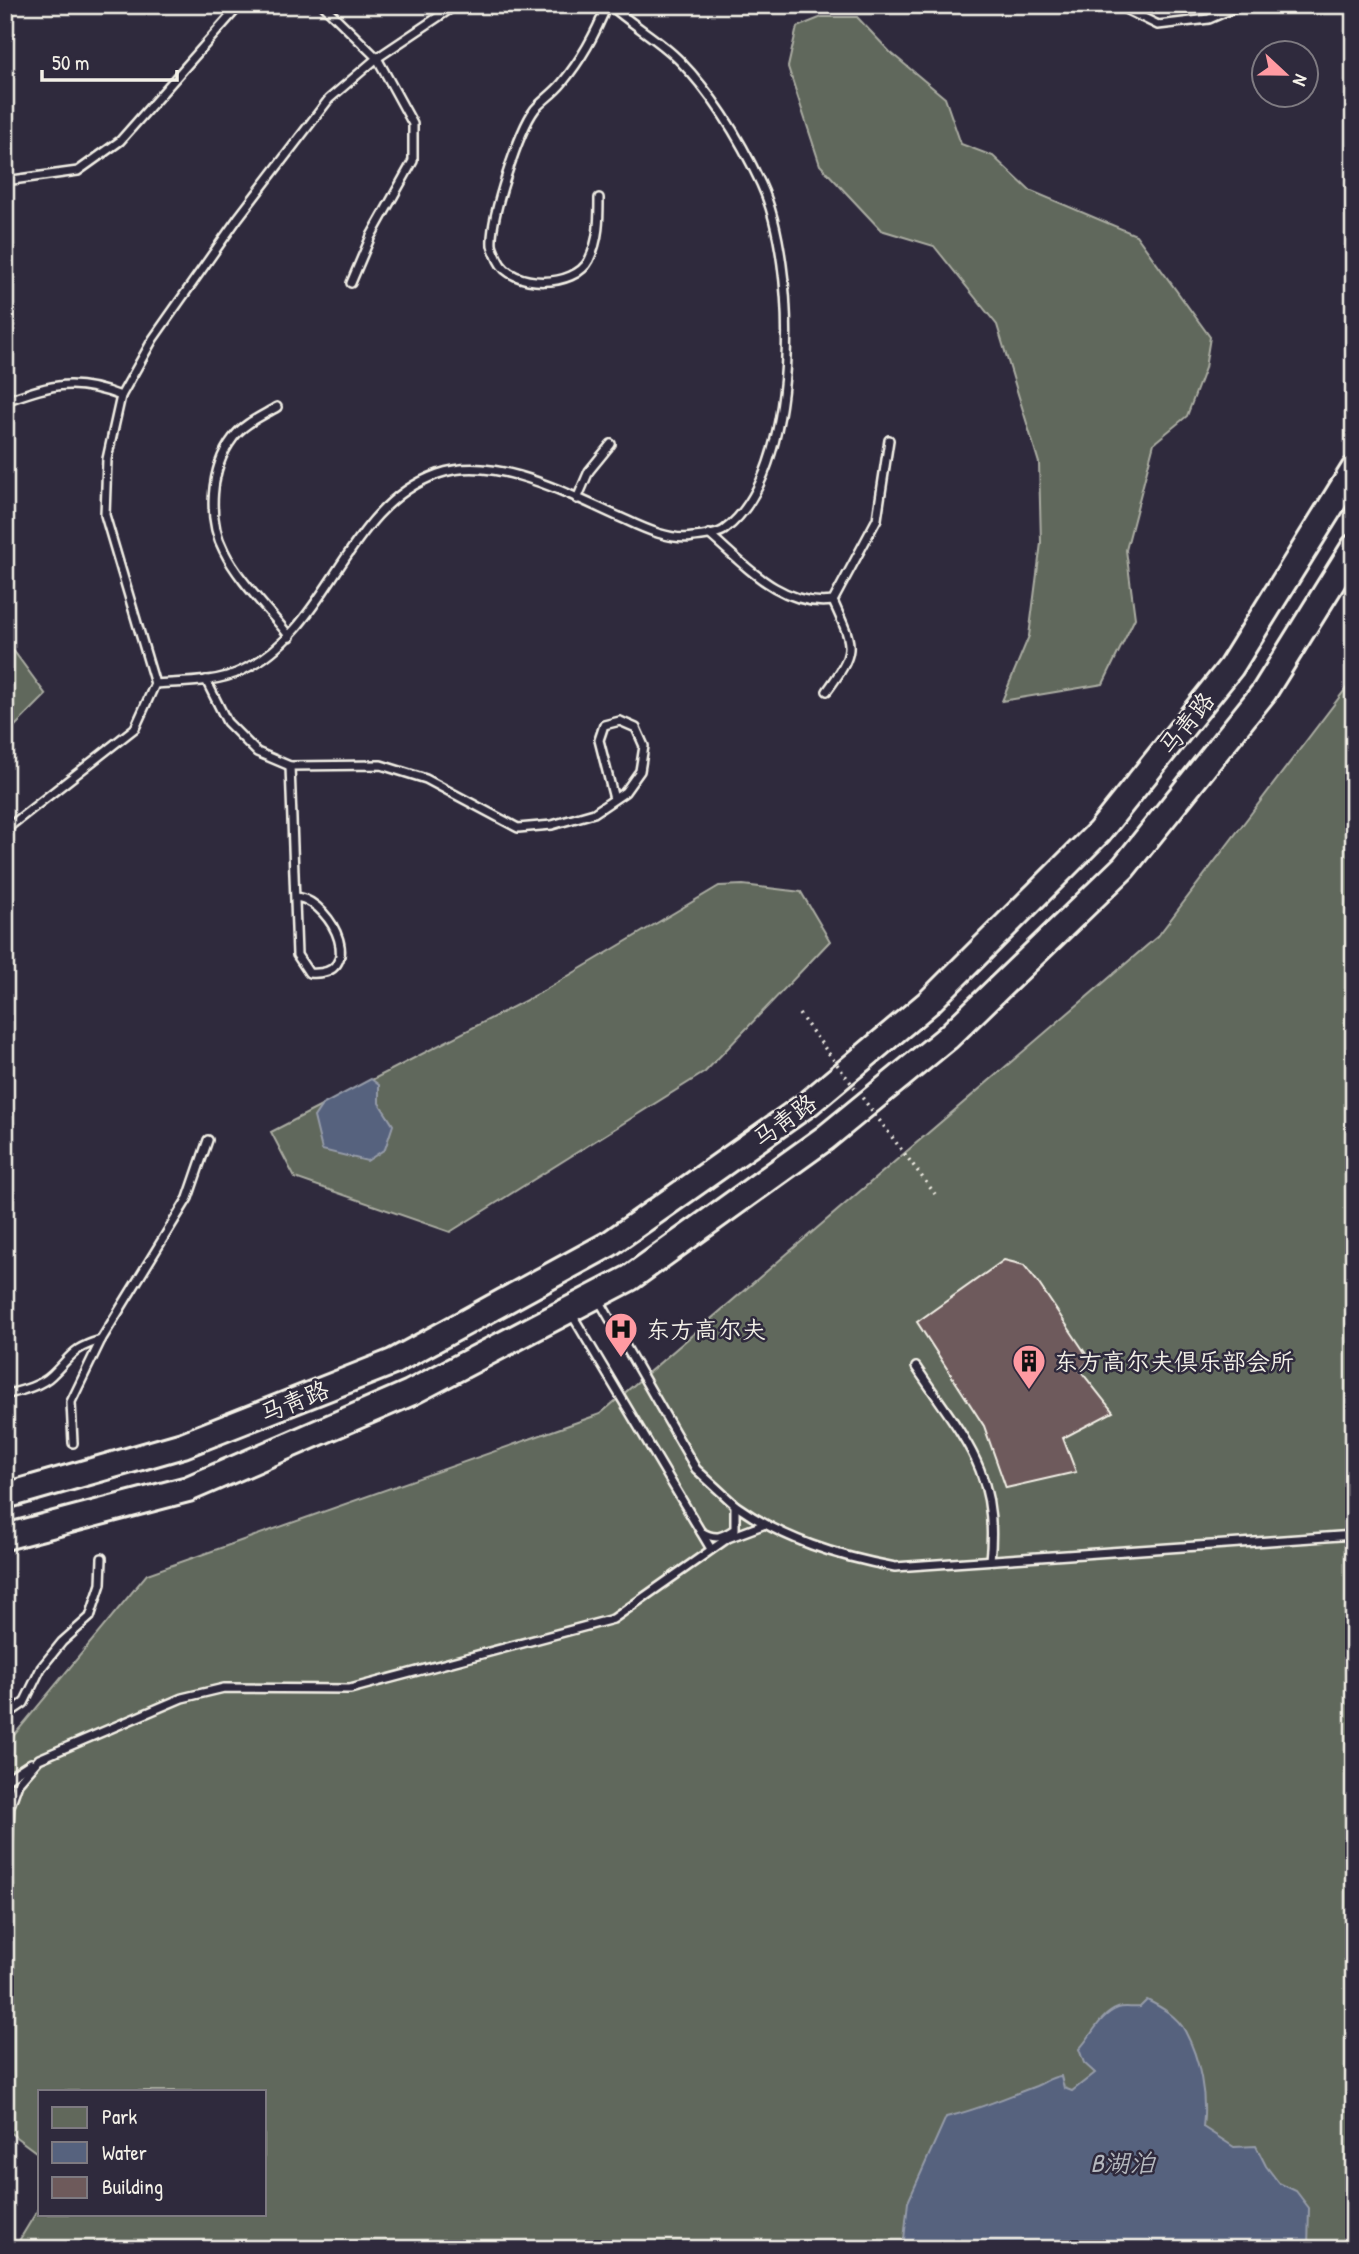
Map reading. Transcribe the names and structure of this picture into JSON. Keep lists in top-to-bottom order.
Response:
{
  "streets": {
    "highway": ["马青路"]
  },
  "water": ["B湖泊"],
  "places": {
    "hospital": ["东方高尔夫"],
    "building": ["东方高尔夫俱乐部会所"]
  },
  "legend": ["Park", "Water", "Building"],
  "scale_bar": "50 m",
  "north": "right"
}
